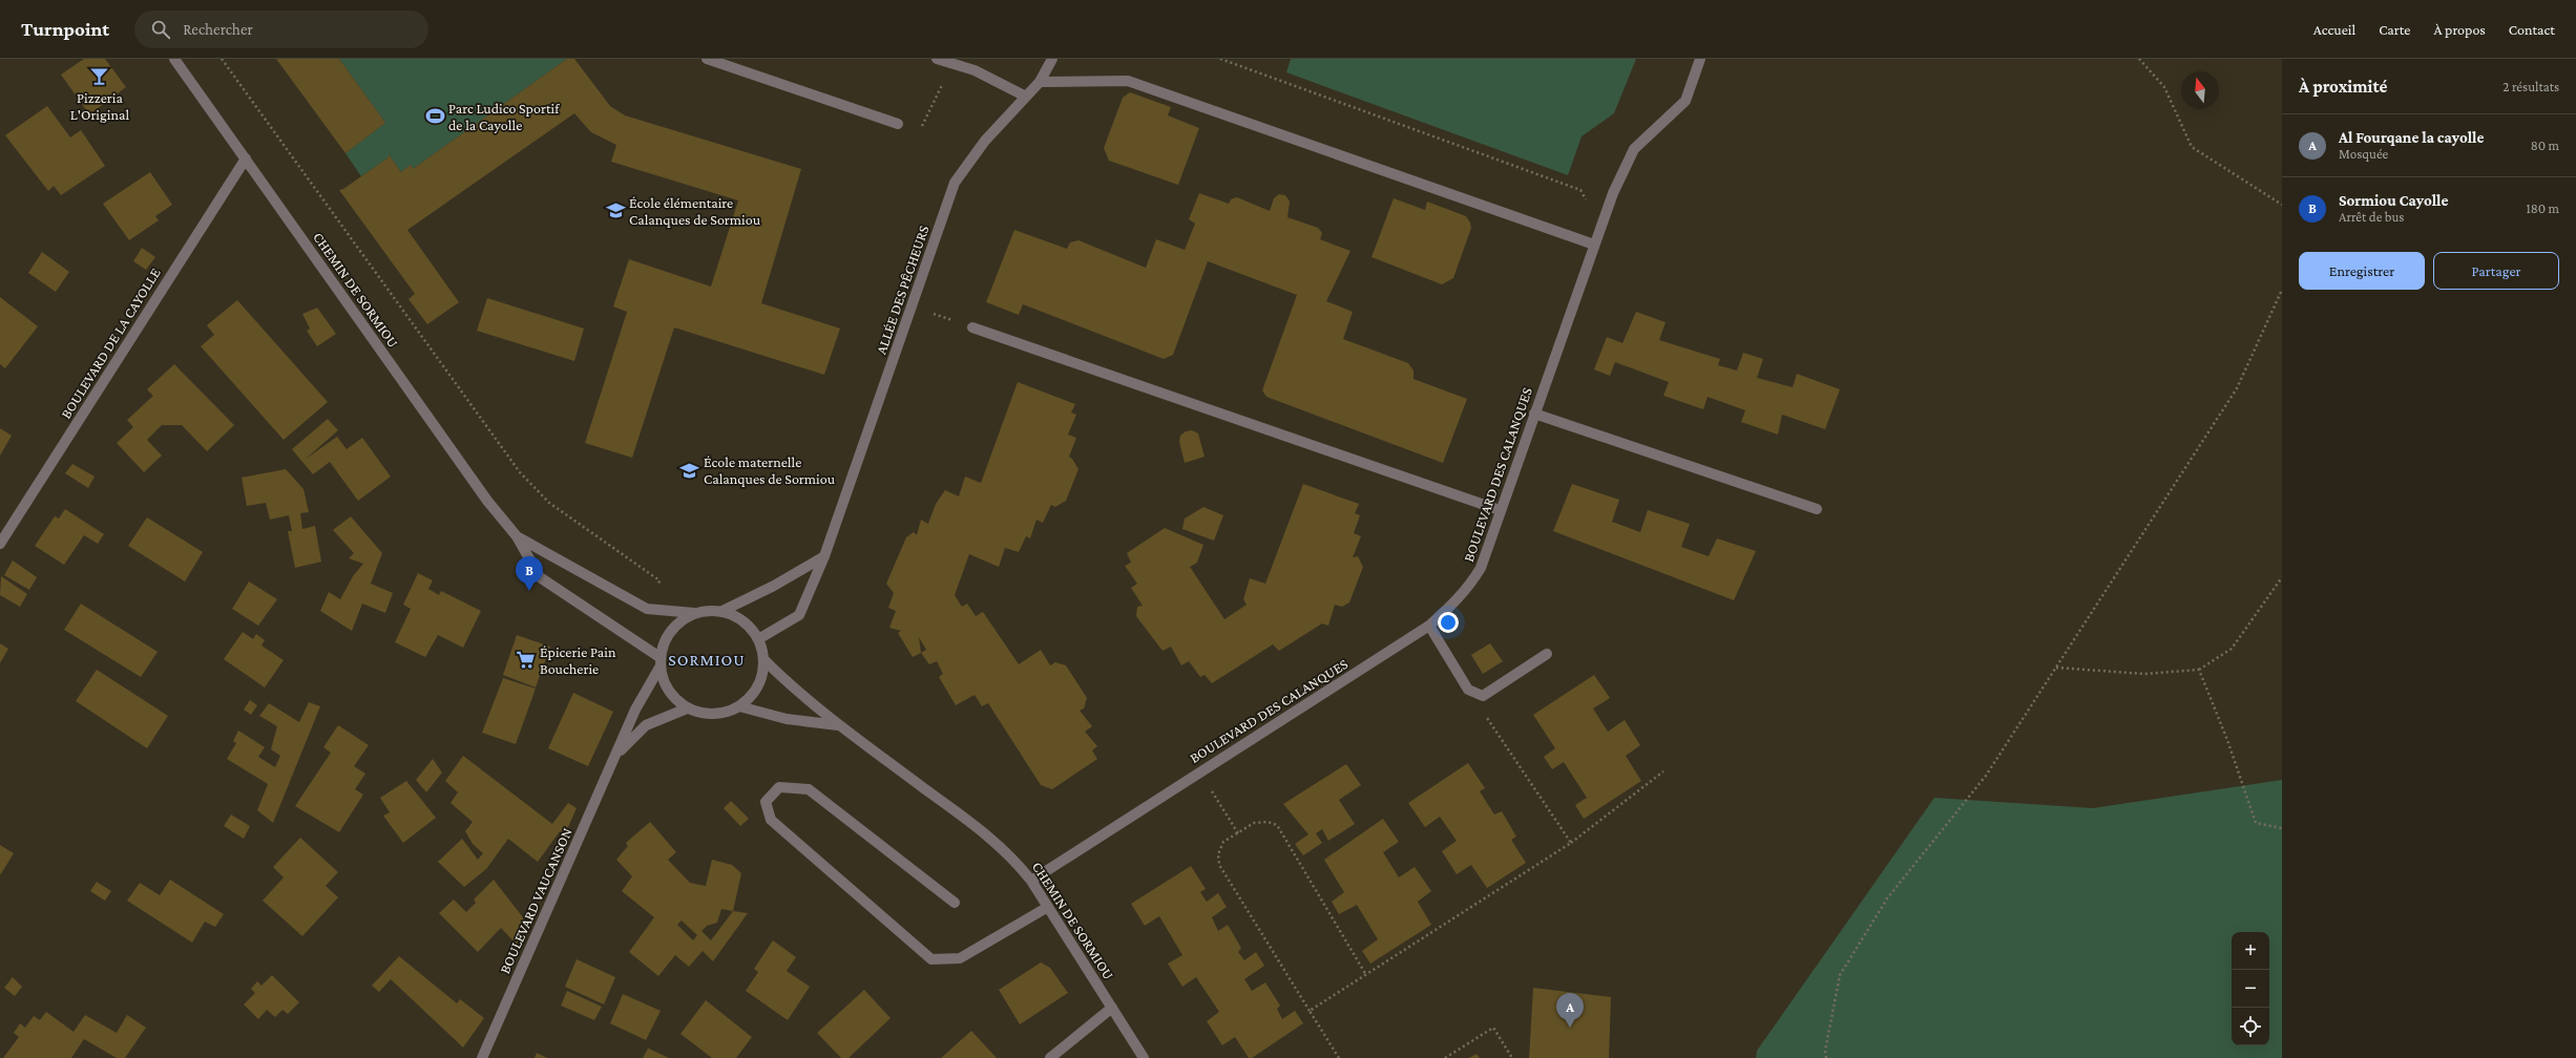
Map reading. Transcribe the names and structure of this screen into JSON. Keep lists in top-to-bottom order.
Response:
{
  "streets": {
    "street": [
      "CHEMIN DE SORMIOU",
      "ALLÉE DES PÊCHEURS",
      "BOULEVARD DE LA CAYOLLE",
      "BOULEVARD DES CALANQUES",
      "BOULEVARD VAUCANSON"
    ]
  },
  "crossings": [
    ["CHEMIN DE SORMIOU", "ALLÉE DES PÊCHEURS"],
    ["CHEMIN DE SORMIOU", "BOULEVARD DE LA CAYOLLE"],
    ["CHEMIN DE SORMIOU", "BOULEVARD DES CALANQUES"],
    ["CHEMIN DE SORMIOU", "BOULEVARD VAUCANSON"],
    ["ALLÉE DES PÊCHEURS", "BOULEVARD VAUCANSON"]
  ],
  "districts": ["SORMIOU"],
  "places": {
    "bar": ["Pizzeria L'Original"],
    "sports": ["Parc Ludico Sportif de la Cayolle"],
    "school or university": ["École élémentaire Calanques de Sormiou", "École maternelle Calanques de Sormiou"],
    "supermarket": ["Épicerie Pain Boucherie"]
  },
  "north": "top",
  "page": {
    "header": "Turnpoint",
    "search": "Rechercher",
    "nav": [
      "Accueil",
      "Carte",
      "À propos",
      "Contact"
    ],
    "heading": ["À proximité", "2 résultats"],
    "list": [
      {
        "mark": "A",
        "name": "Al Fourqane la cayolle",
        "note": "Mosquée",
        "value": "80 m"
      },
      {
        "mark": "B",
        "name": "Sormiou Cayolle",
        "note": "Arrêt de bus",
        "value": "180 m"
      }
    ],
    "buttons": ["Enregistrer", "Partager"],
    "pins": ["B", "A"],
    "map_buttons": ["+", "−"]
  }
}
